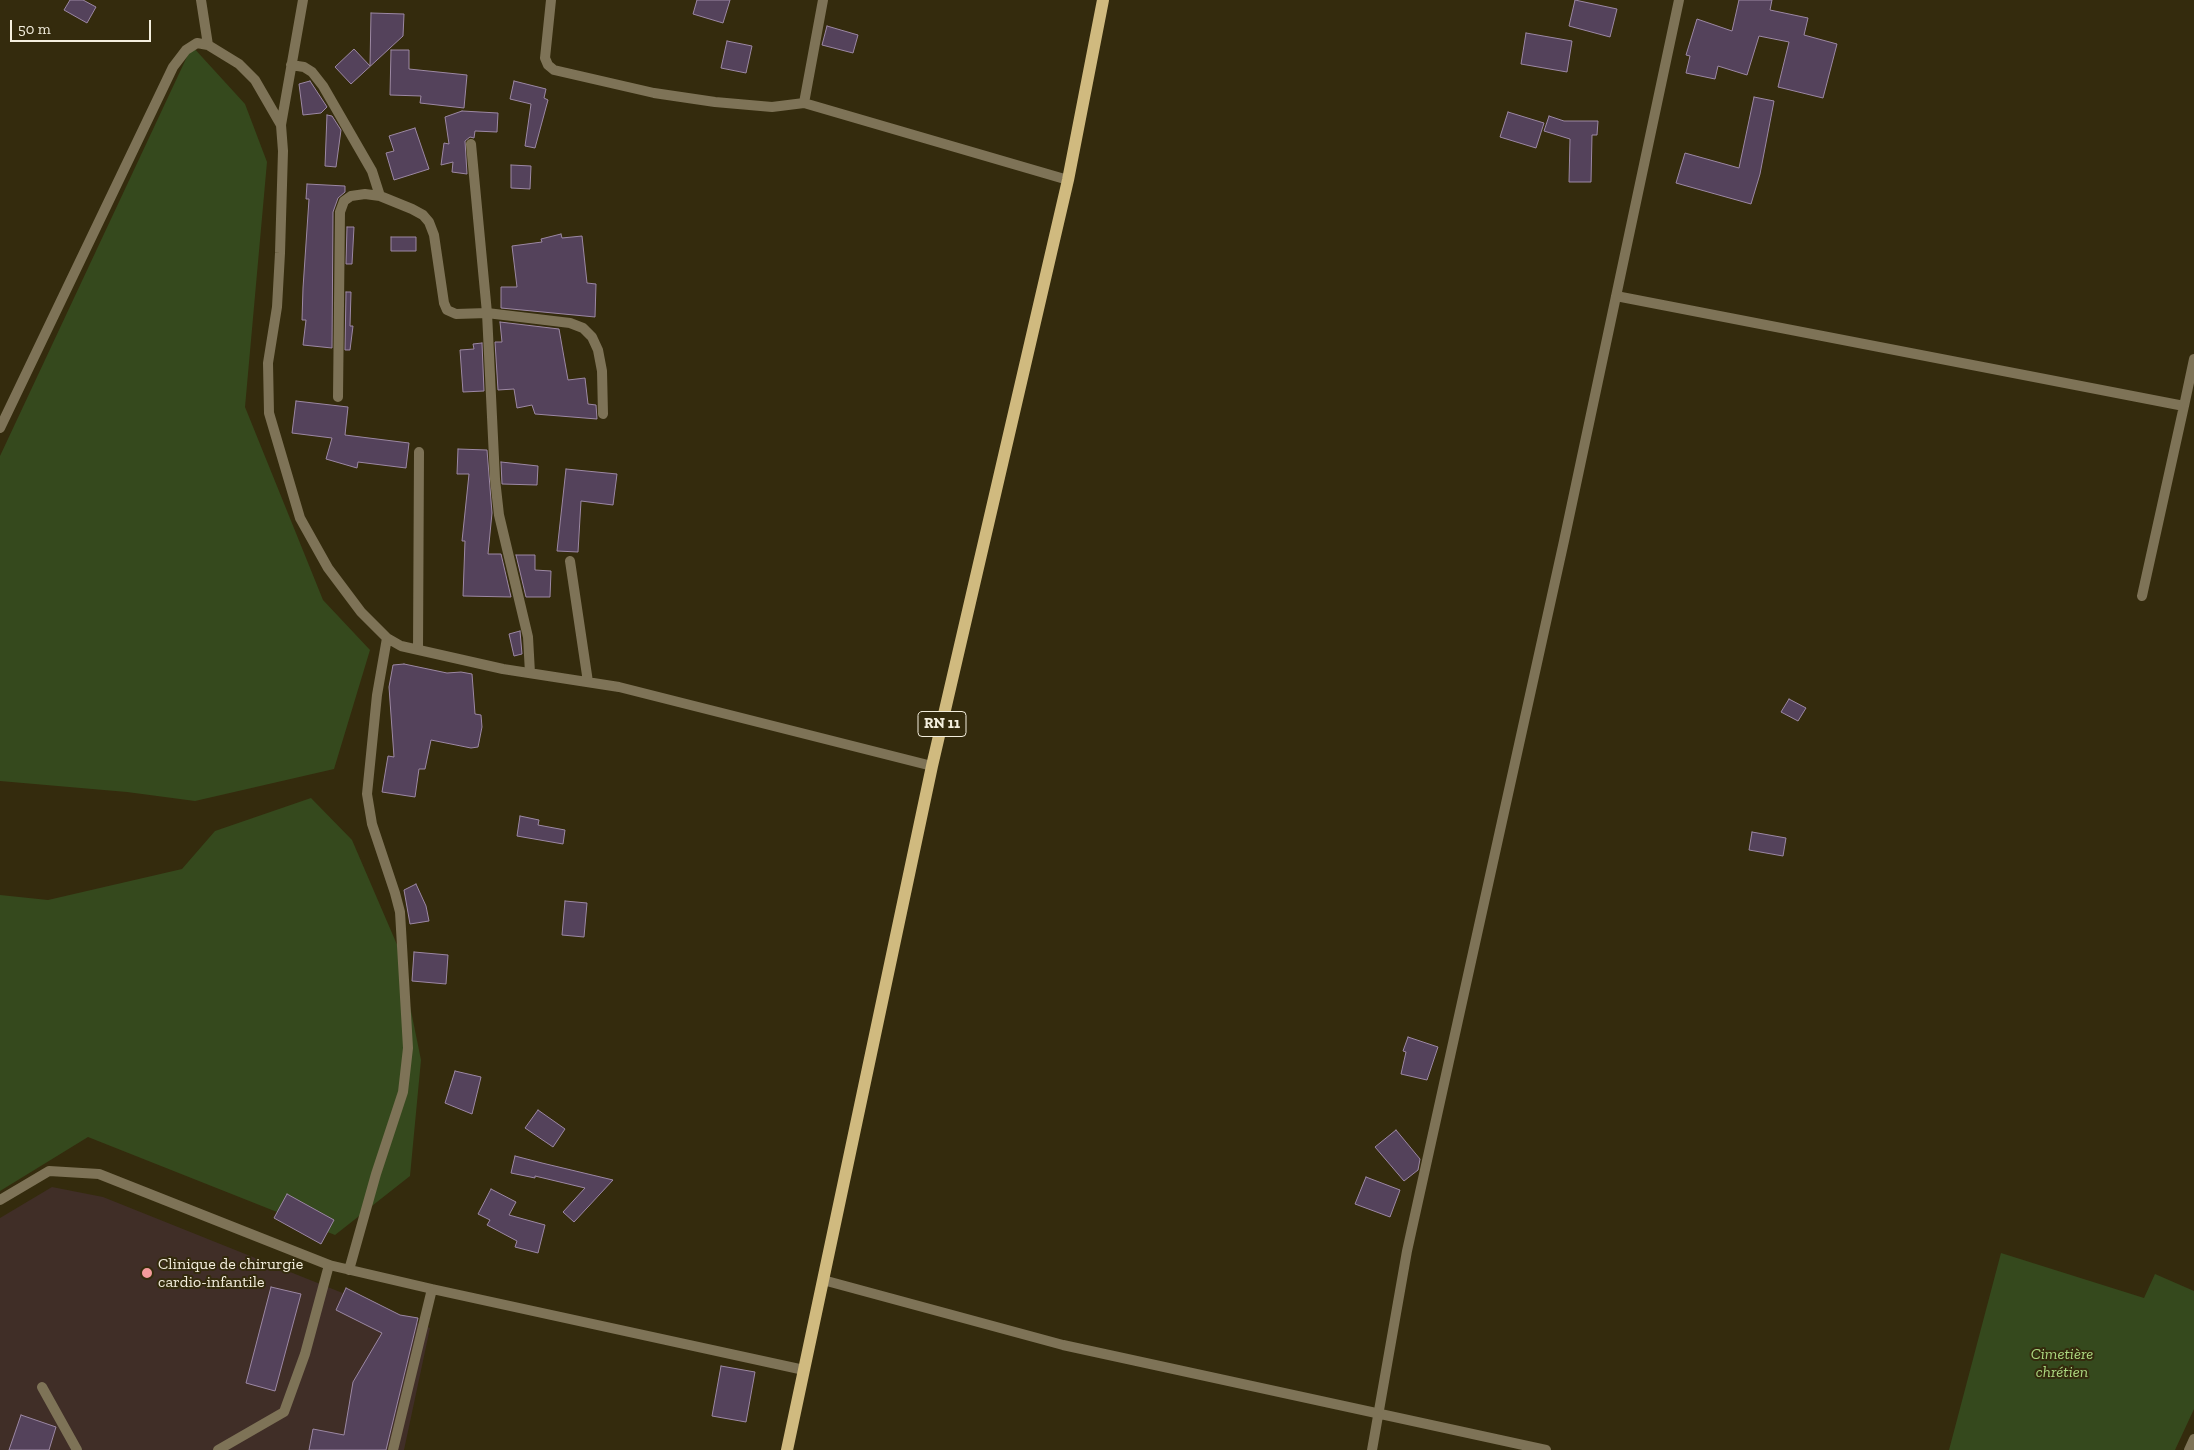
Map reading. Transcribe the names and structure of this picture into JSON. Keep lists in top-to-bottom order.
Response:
{
  "streets": {
    "main road": ["RN 11"]
  },
  "parks": ["Cimetière chrétien"],
  "places": ["Clinique de chirurgie cardio-infantile"],
  "scale_bar": "50 m"
}
